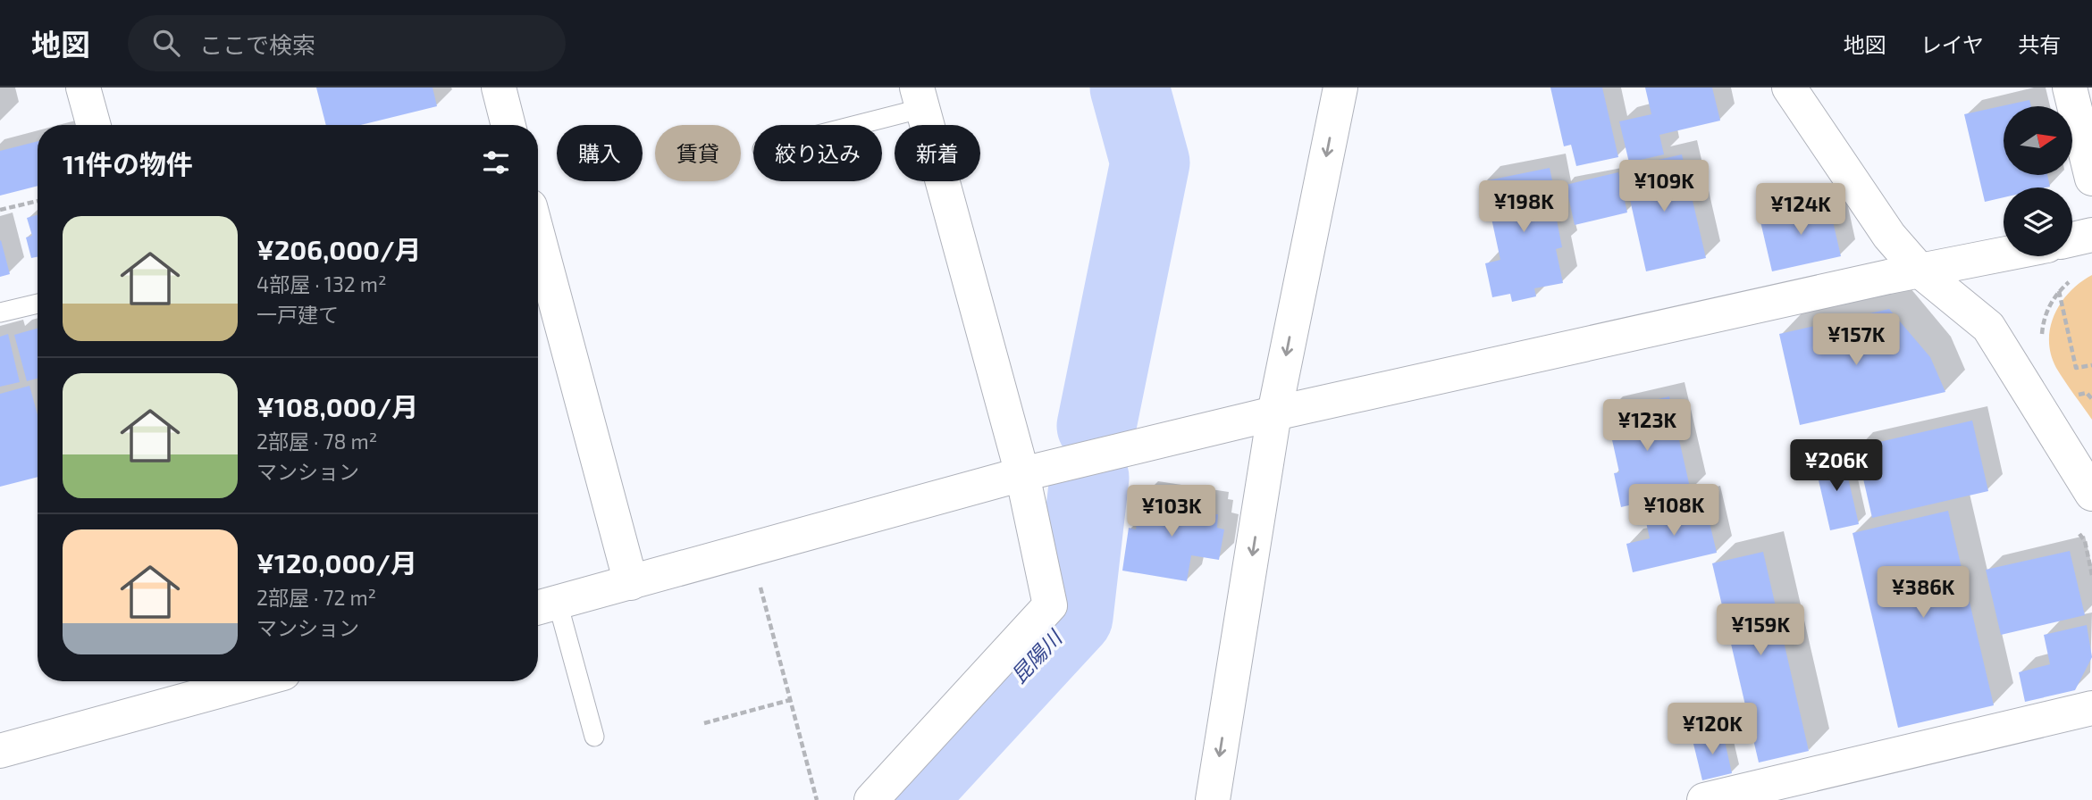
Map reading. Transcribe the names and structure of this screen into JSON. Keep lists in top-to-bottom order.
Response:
{
  "water": ["昆陽川"],
  "north": "right",
  "page": {
    "header": "地図",
    "search": "ここで検索",
    "nav": ["地図", "レイヤ", "共有"],
    "chip": [
      "購入",
      "賃貸",
      "絞り込み",
      "新着"
    ],
    "heading": "11件の物件",
    "price": [
      "¥109K",
      "¥198K",
      "¥124K",
      "¥157K",
      "¥123K",
      "¥206K",
      "¥108K",
      "¥103K",
      "¥386K",
      "¥159K",
      "¥120K"
    ],
    "list": [
      {
        "name": "¥206,000/月",
        "note": "4部屋 · 132 m² · 一戸建て"
      },
      {
        "name": "¥108,000/月",
        "note": "2部屋 · 78 m² · マンション"
      },
      {
        "name": "¥120,000/月",
        "note": "2部屋 · 72 m² · マンション"
      }
    ]
  }
}
